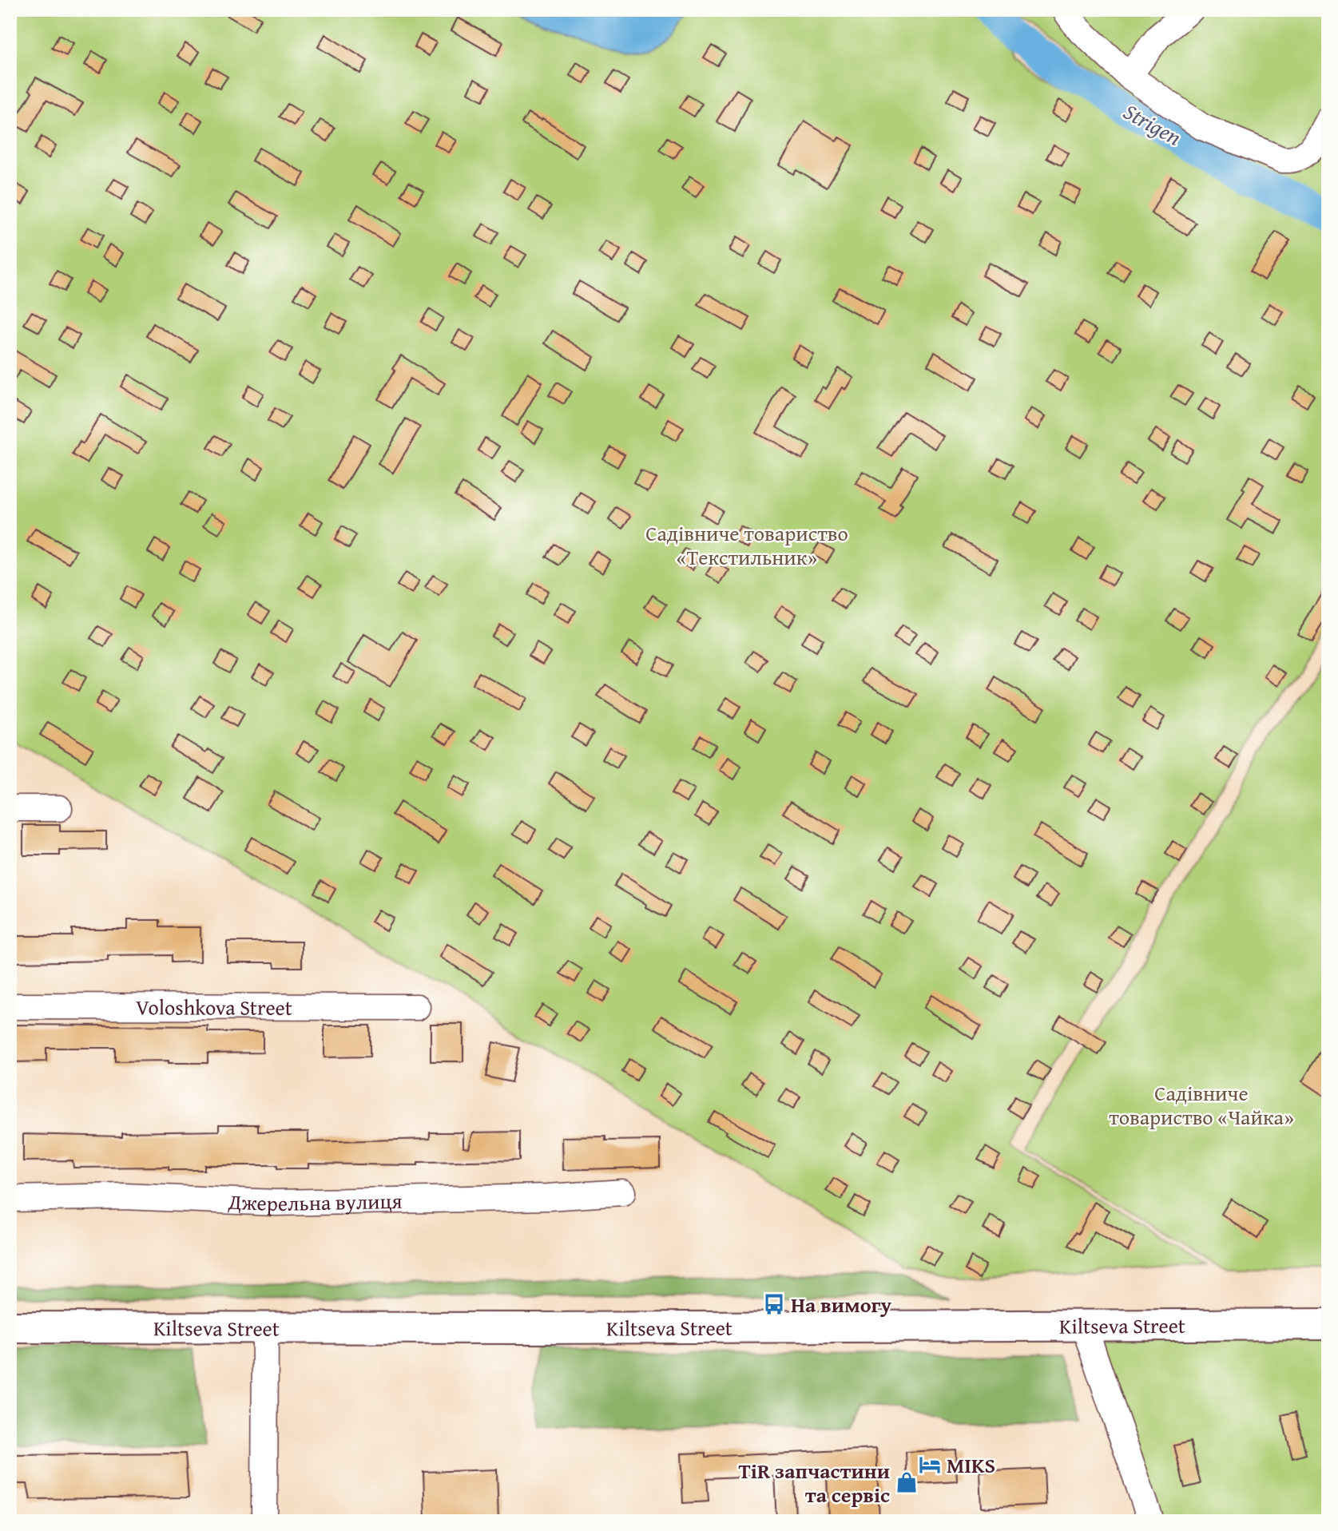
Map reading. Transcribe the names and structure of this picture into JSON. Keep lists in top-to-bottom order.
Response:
{
  "streets": {
    "main road": ["Kiltseva Street"],
    "street": ["Voloshkova Street", "Джерельна вулиця"]
  },
  "water": ["Strigen"],
  "parks": ["Садівниче товариство «Текстильник»", "Садівниче товариство «Чайка»"],
  "places": {
    "bus stop": ["На вимогу"],
    "hotel": ["MIKS"],
    "shop": ["TiR запчастини та сервіс"]
  }
}
